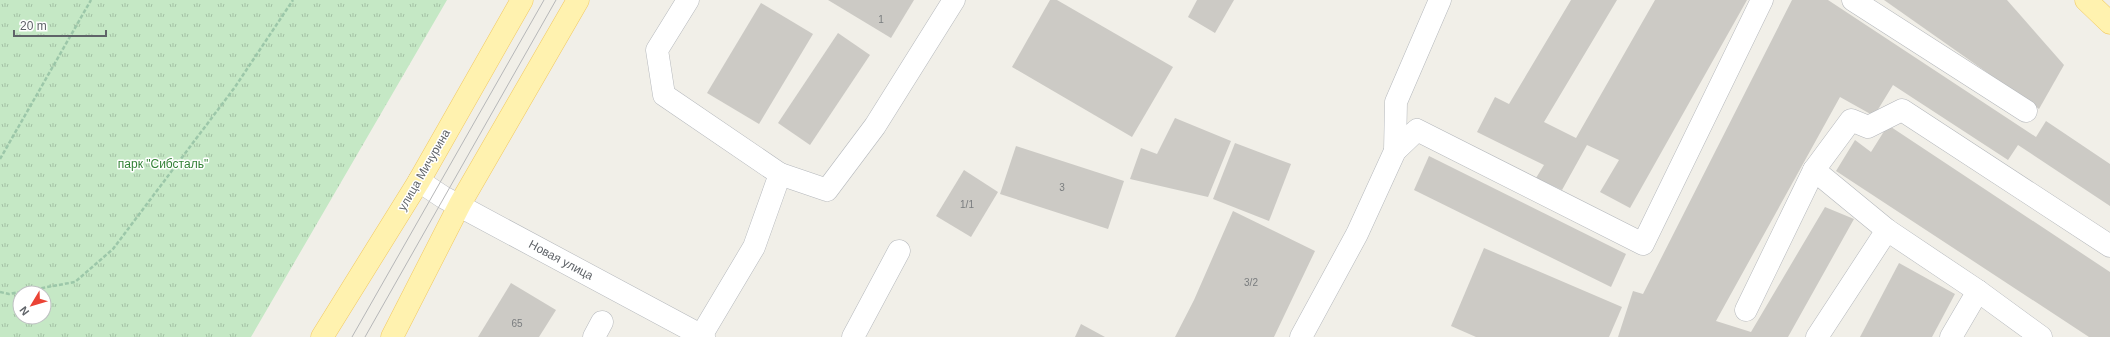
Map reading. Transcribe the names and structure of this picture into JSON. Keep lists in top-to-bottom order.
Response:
{
  "streets": {
    "main road": ["улица Мичурина"],
    "street": ["Новая улица"]
  },
  "crossings": [
    ["улица Мичурина", "Новая улица"]
  ],
  "parks": ["парк \"Сибсталь\""],
  "house_numbers": [
    "1",
    "3",
    "1/1",
    "3/2",
    "65"
  ],
  "scale_bar": "20 m",
  "north": "bottom left"
}
